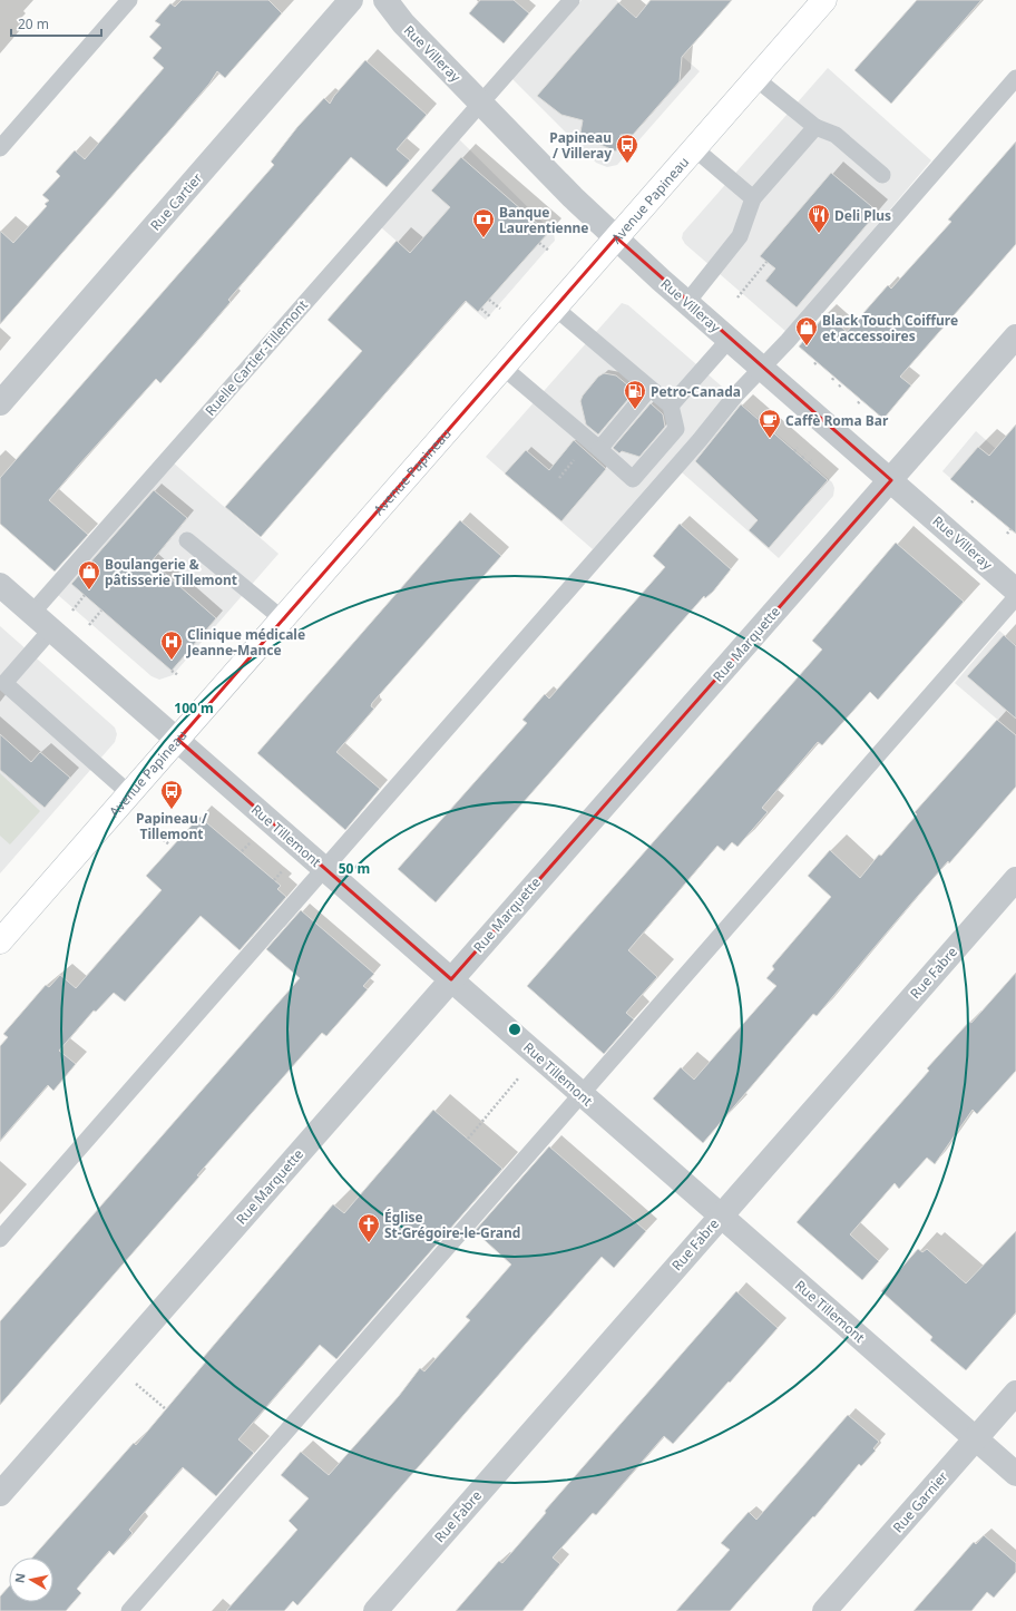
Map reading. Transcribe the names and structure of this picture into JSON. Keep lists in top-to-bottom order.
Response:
{
  "streets": {
    "main road": ["Avenue Papineau"],
    "street": [
      "Rue Villeray",
      "Rue Cartier",
      "Rue Marquette",
      "Rue Tillemont",
      "Rue Fabre",
      "Rue Garnier"
    ],
    "lane": ["Ruelle Cartier-Tillemont"]
  },
  "crossings": [
    ["Rue Villeray", "Avenue Papineau"],
    ["Rue Villeray", "Ruelle Cartier-Tillemont"],
    ["Rue Villeray", "Rue Marquette"],
    ["Avenue Papineau", "Rue Tillemont"],
    ["Ruelle Cartier-Tillemont", "Rue Tillemont"],
    ["Rue Marquette", "Rue Tillemont"],
    ["Rue Tillemont", "Rue Fabre"],
    ["Rue Tillemont", "Rue Garnier"]
  ],
  "places": {
    "bus stop": ["Papineau / Villeray", "Papineau / Tillemont"],
    "restaurant": ["Deli Plus"],
    "bank": ["Banque Laurentienne"],
    "shop": ["Black Touch Coiffure et accessoires", "Boulangerie & pâtisserie Tillemont"],
    "fuel station": ["Petro-Canada"],
    "cafe": ["Caffè Roma Bar"],
    "hospital": ["Clinique médicale Jeanne-Mance"],
    "church": ["Église St-Grégoire-le-Grand"]
  },
  "scale_bar": "20 m",
  "north": "left",
  "rings": ["100 m", "50 m"]
}
